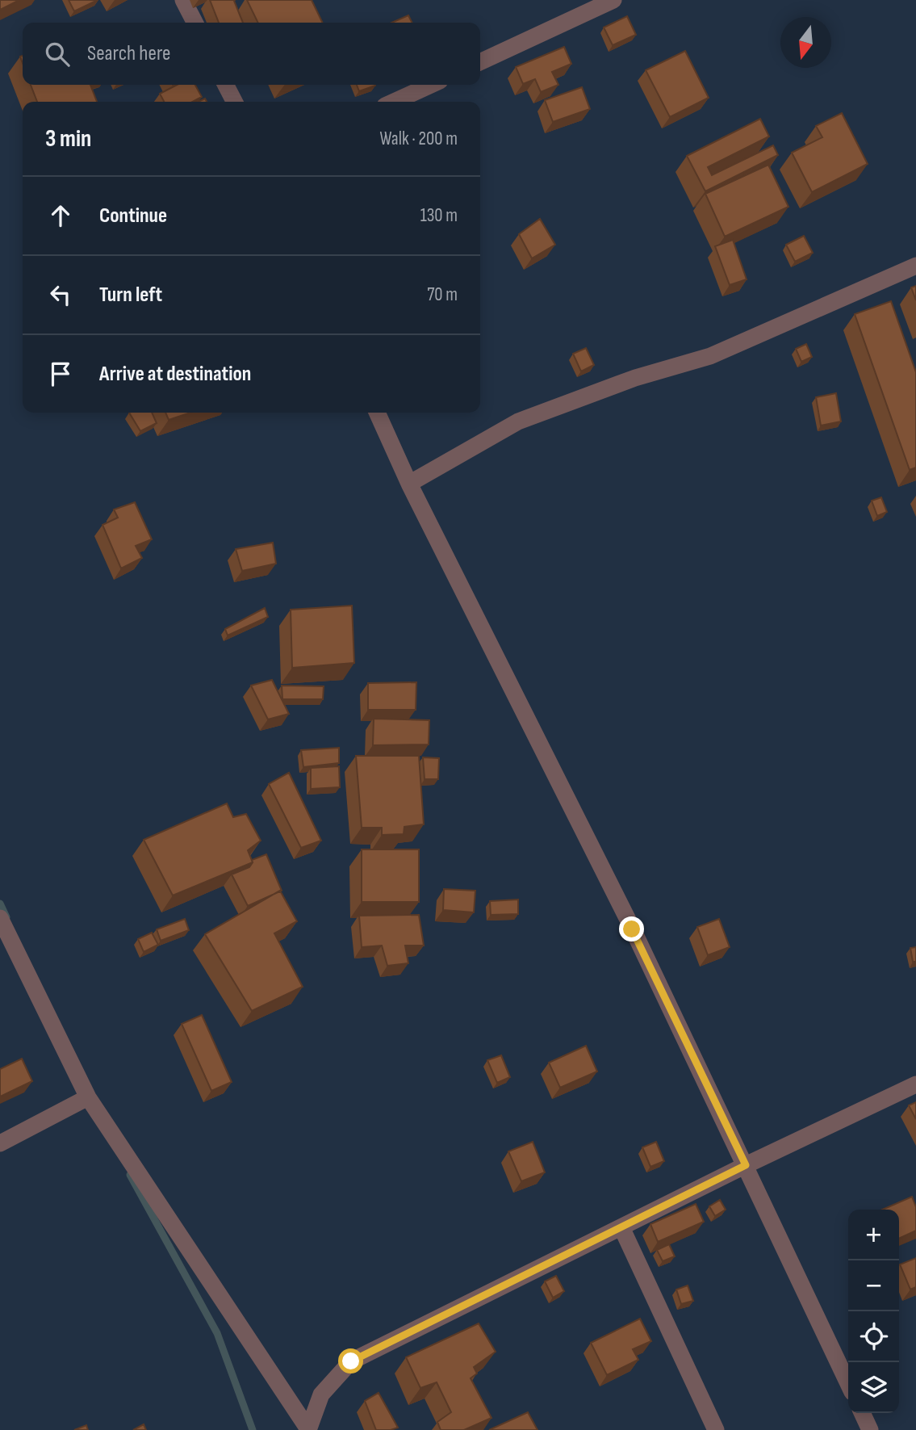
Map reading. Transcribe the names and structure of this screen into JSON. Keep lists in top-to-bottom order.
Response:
{
  "north": "bottom",
  "page": {
    "search": "Search here",
    "heading": ["3 min", "Walk · 200 m"],
    "list": [
      ["Continue", "130 m"],
      ["Turn left", "70 m"],
      "Arrive at destination"
    ],
    "map_buttons": ["+", "−"]
  }
}
